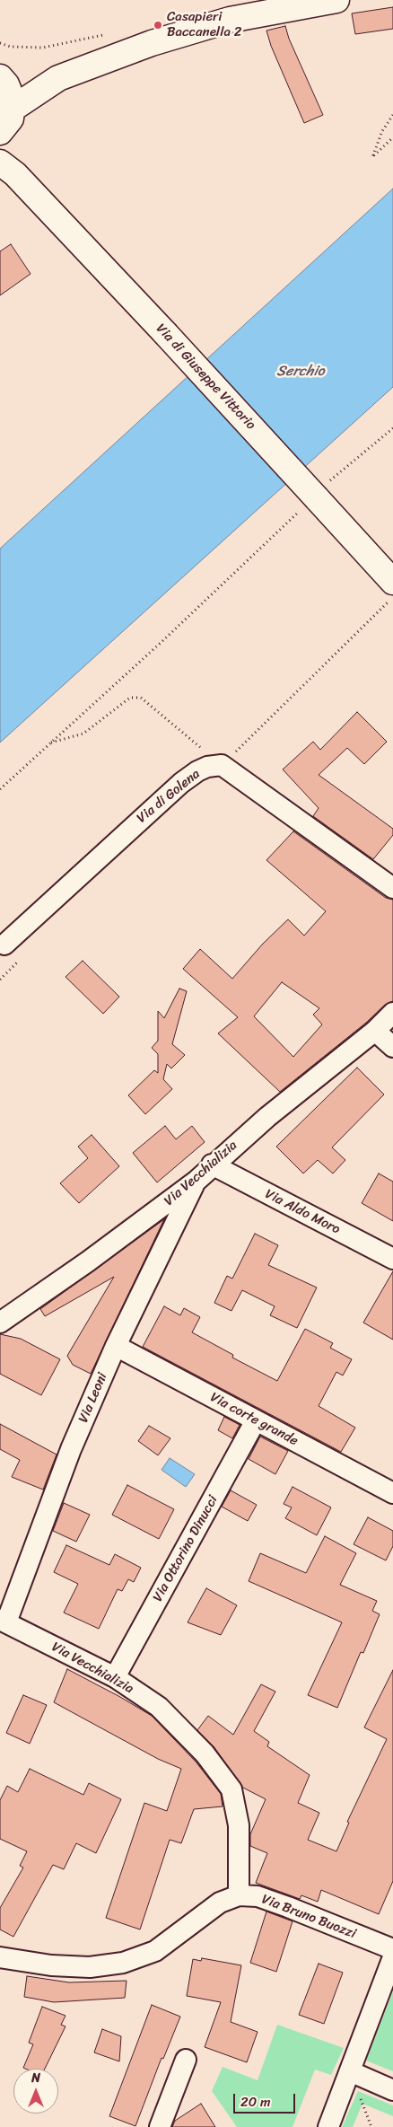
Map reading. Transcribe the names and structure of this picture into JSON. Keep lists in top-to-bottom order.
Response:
{
  "streets": {
    "main road": ["Via di Giuseppe Vittorio"],
    "street": [
      "Via di Golena",
      "Via Vecchializia",
      "Via Aldo Moro",
      "Via Leoni",
      "Via corte grande",
      "Via Ottorino Dinucci",
      "Via Bruno Buozzi"
    ]
  },
  "crossings": [
    ["Via Vecchializia", "Via Aldo Moro"],
    ["Via Vecchializia", "Via Leoni"],
    ["Via Vecchializia", "Via Ottorino Dinucci"],
    ["Via Vecchializia", "Via Bruno Buozzi"],
    ["Via Leoni", "Via corte grande"],
    ["Via corte grande", "Via Ottorino Dinucci"]
  ],
  "water": ["Serchio"],
  "places": ["Casapieri Baccanella 2"],
  "scale_bar": "20 m",
  "north": "top"
}
